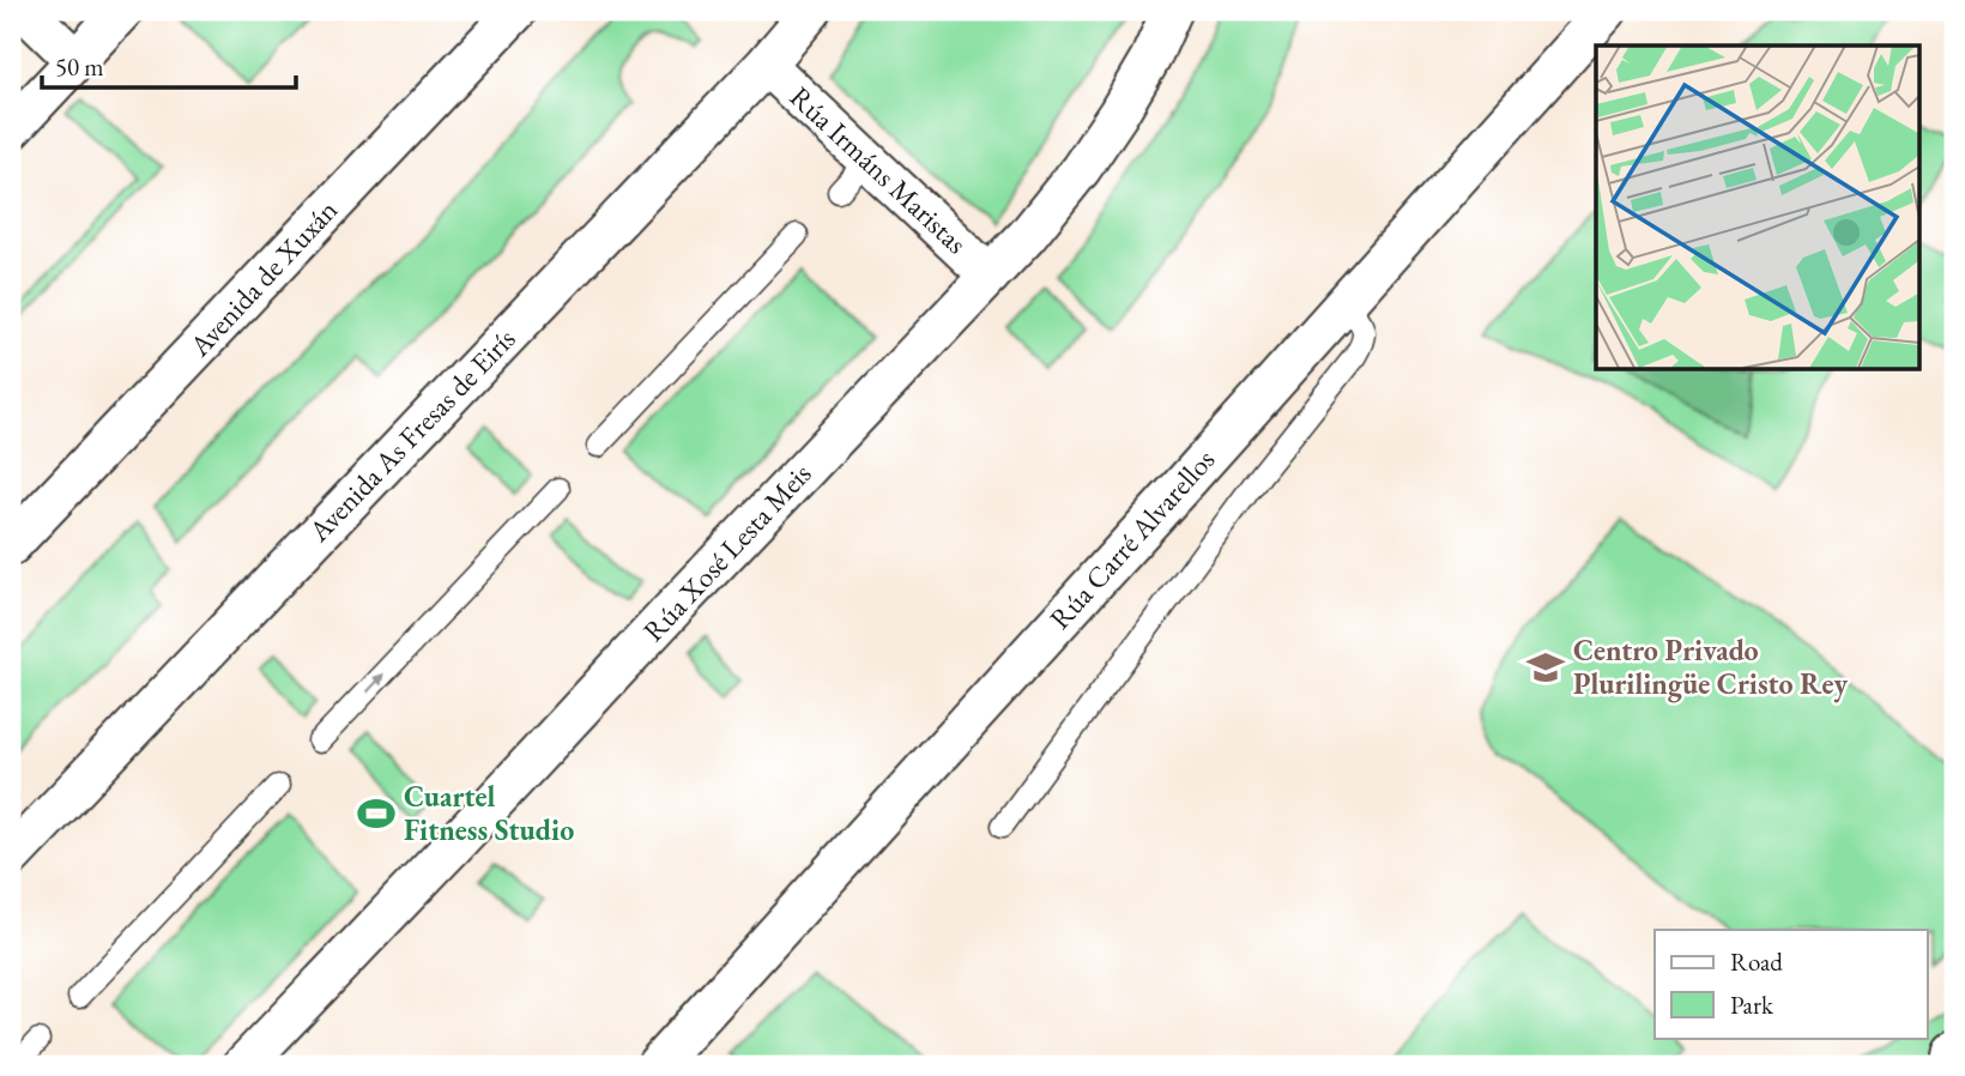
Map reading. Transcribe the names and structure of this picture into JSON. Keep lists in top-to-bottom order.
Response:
{
  "streets": {
    "street": [
      "Rúa Irmáns Maristas",
      "Avenida de Xuxán",
      "Avenida As Fresas de Eirís",
      "Rúa Carré Alvarellos",
      "Rúa Xosé Lesta Meis"
    ]
  },
  "crossings": [
    ["Rúa Irmáns Maristas", "Avenida As Fresas de Eirís"],
    ["Rúa Irmáns Maristas", "Rúa Xosé Lesta Meis"]
  ],
  "places": {
    "school or university": ["Centro Privado Plurilingüe Cristo Rey"],
    "sports": ["Cuartel Fitness Studio"]
  },
  "legend": ["Road", "Park"],
  "scale_bar": "50 m"
}
